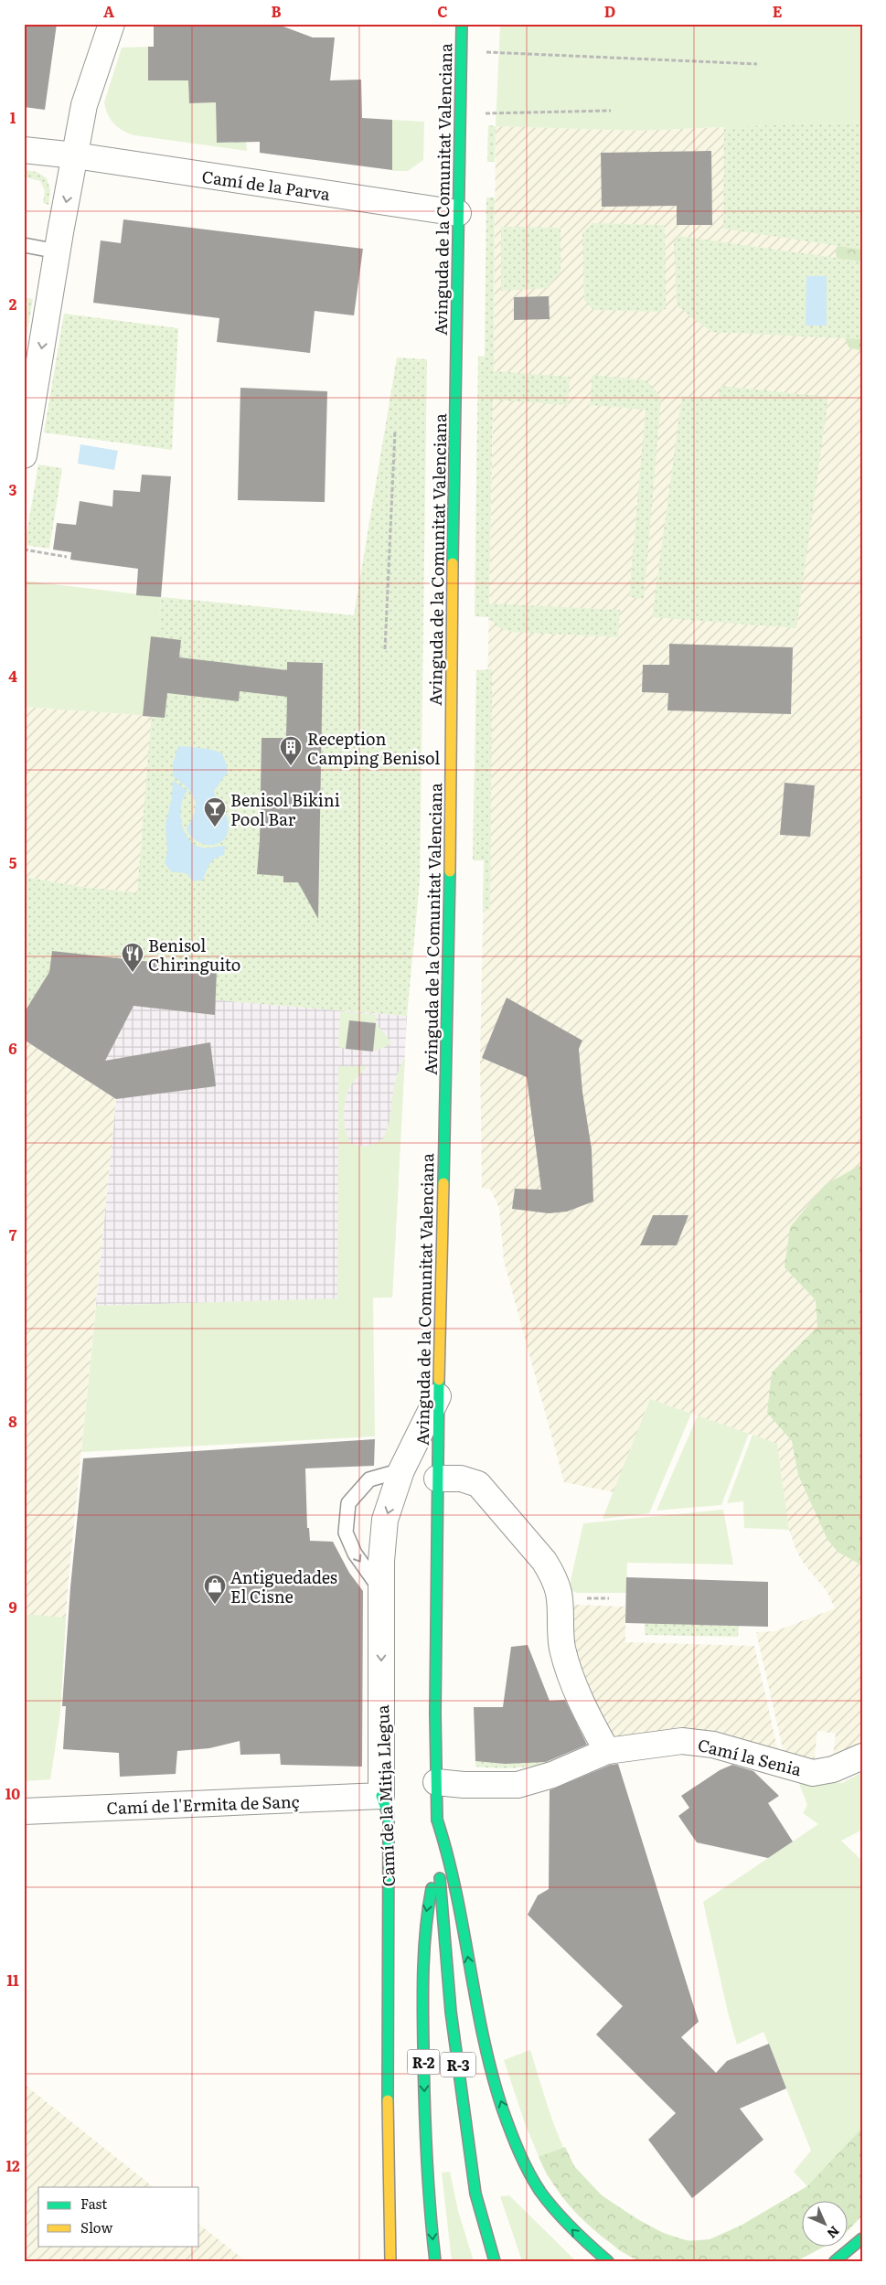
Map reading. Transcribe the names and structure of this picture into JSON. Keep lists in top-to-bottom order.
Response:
{
  "streets": {
    "main road": [
      "Avinguda de la Comunitat Valenciana",
      "Camí de la Mitja Llegua",
      "R-2",
      "R-3"
    ],
    "street": ["Camí de la Parva", "Camí la Senia", "Camí de l'Ermita de Sanç"]
  },
  "crossings": [
    ["Camí de la Parva", "Avinguda de la Comunitat Valenciana"],
    ["Avinguda de la Comunitat Valenciana", "Camí la Senia"],
    ["Avinguda de la Comunitat Valenciana", "Camí de la Mitja Llegua"],
    ["Avinguda de la Comunitat Valenciana", "R-3"],
    ["Camí de la Mitja Llegua", "Camí de l'Ermita de Sanç"],
    ["R-2", "R-3"]
  ],
  "one_way": ["Camí de la Mitja Llegua"],
  "places": {
    "building": ["Reception Camping Benisol"],
    "bar": ["Benisol Bikini Pool Bar"],
    "restaurant": ["Benisol Chiringuito"],
    "shop": ["Antiguedades El Cisne"]
  },
  "legend": ["Fast", "Slow"],
  "north": "bottom right",
  "grid": {
    "columns": [
      "A",
      "B",
      "C",
      "D",
      "E"
    ],
    "rows": [
      "1",
      "2",
      "3",
      "4",
      "5",
      "6",
      "7",
      "8",
      "9",
      "10",
      "11",
      "12"
    ]
  }
}
